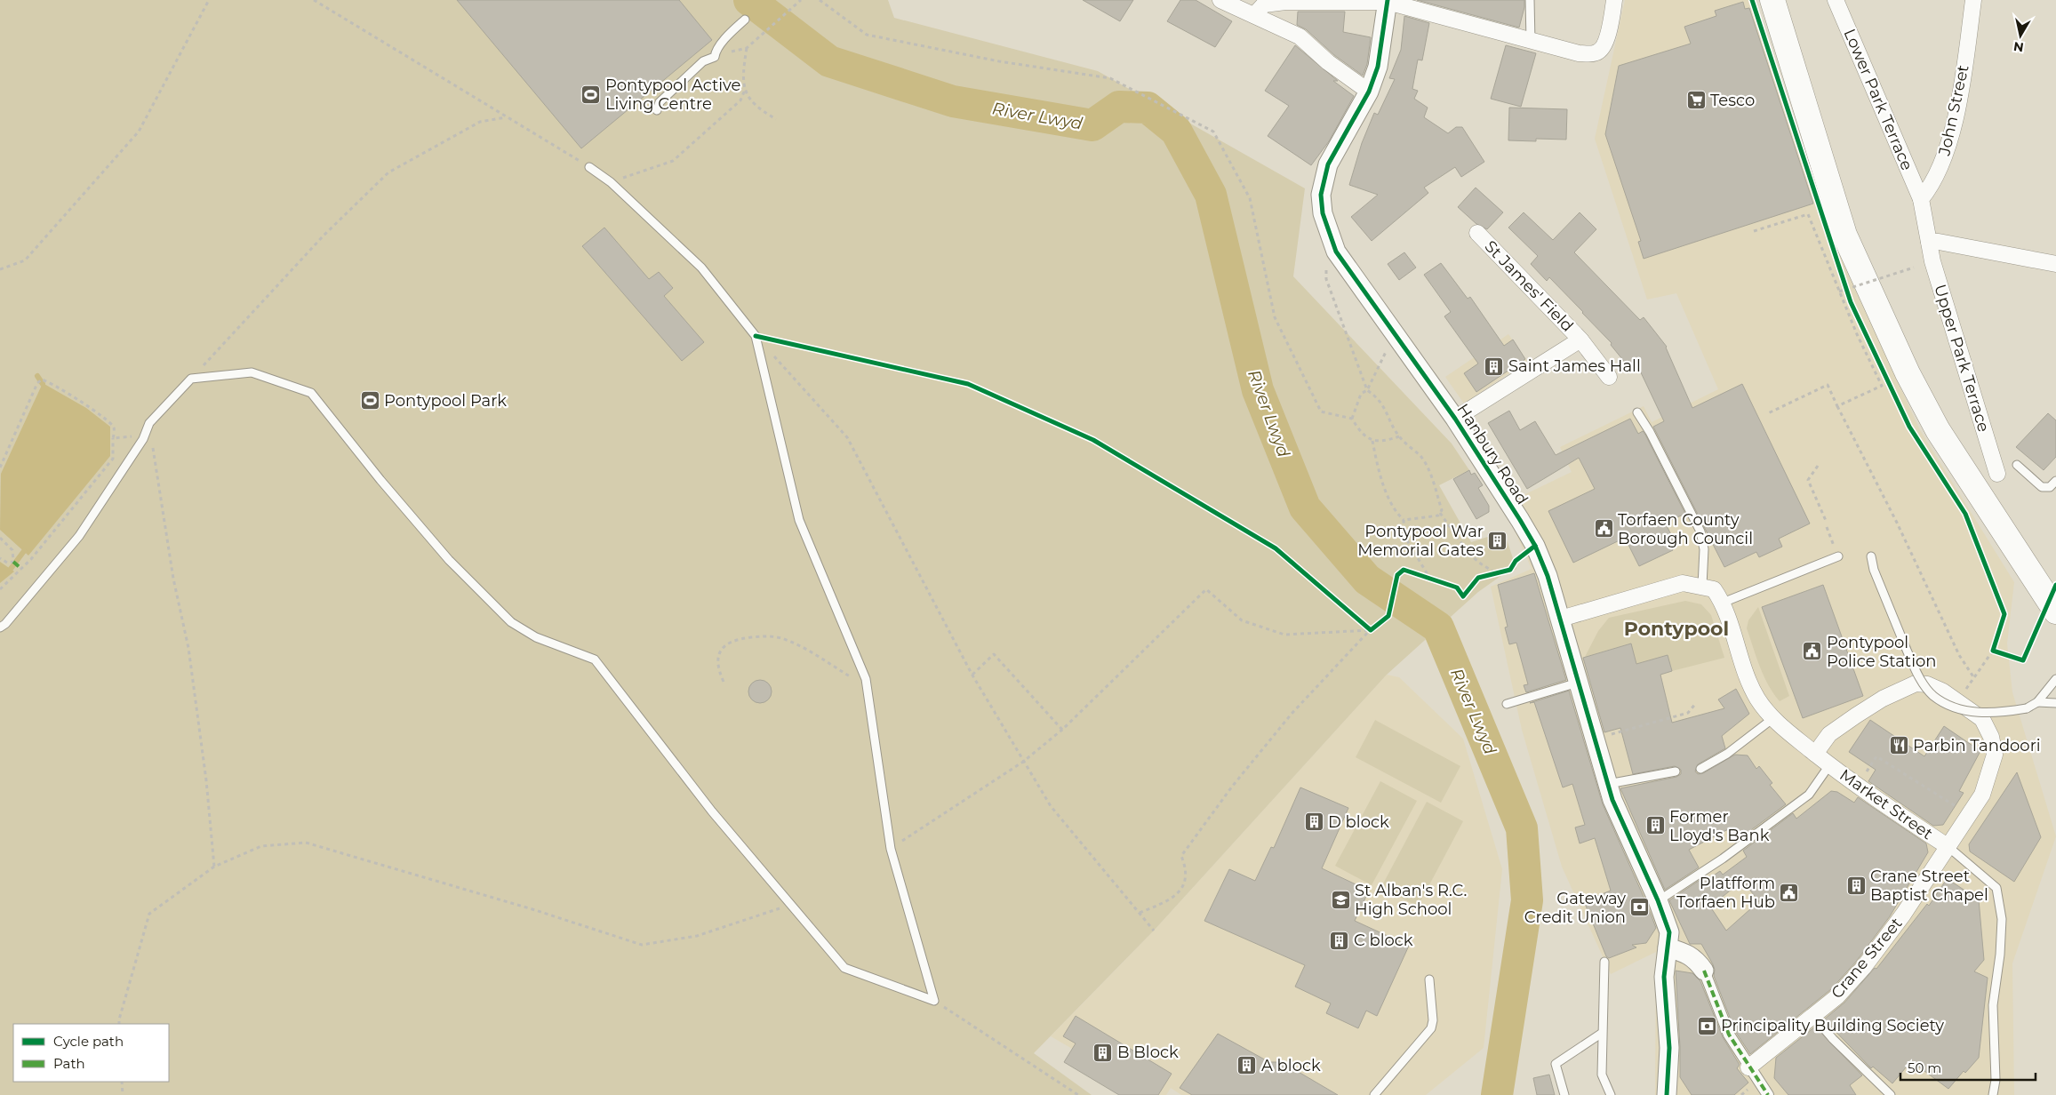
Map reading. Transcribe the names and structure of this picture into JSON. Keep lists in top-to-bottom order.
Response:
{
  "streets": {
    "street": [
      "Lower Park Terrace",
      "John Street",
      "St James' Field",
      "Upper Park Terrace",
      "Hanbury Road",
      "Market Street",
      "Crane Street"
    ]
  },
  "crossings": [
    ["Lower Park Terrace", "John Street"],
    ["St James' Field", "Hanbury Road"],
    ["Hanbury Road", "Market Street"],
    ["Market Street", "Crane Street"]
  ],
  "districts": ["Pontypool"],
  "water": ["River Lwyd"],
  "places": {
    "sports": ["Pontypool Active Living Centre", "Pontypool Park"],
    "supermarket": ["Tesco"],
    "building": [
      "Saint James Hall",
      "Pontypool War Memorial Gates",
      "D block",
      "Former Lloyd's Bank",
      "Crane Street Baptist Chapel",
      "C block",
      "B Block",
      "A block"
    ],
    "public building": ["Torfaen County Borough Council", "Pontypool Police Station", "Platfform Torfaen Hub"],
    "restaurant": ["Parbin Tandoori"],
    "school or university": ["St Alban's R.C. High School"],
    "bank": ["Gateway Credit Union", "Principality Building Society"]
  },
  "legend": ["Cycle path", "Path"],
  "scale_bar": "50 m",
  "north": "bottom"
}
